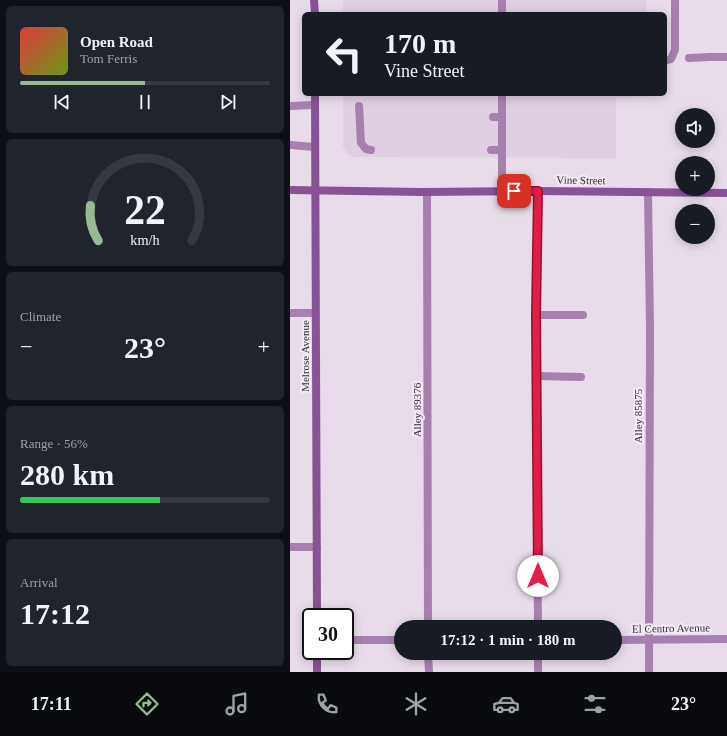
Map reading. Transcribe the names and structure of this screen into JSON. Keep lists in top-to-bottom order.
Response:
{
  "streets": {
    "main road": ["Vine Street", "Melrose Avenue"],
    "street": ["Alley 89376", "Alley 85875", "El Centro Avenue"]
  },
  "crossings": [
    ["Vine Street", "Melrose Avenue"],
    ["Vine Street", "Alley 89376"],
    ["Vine Street", "Alley 85875"],
    ["Alley 85875", "El Centro Avenue"]
  ],
  "page": {
    "turn": ["170 m", "Vine Street"],
    "song": ["Open Road", "Tom Ferris"],
    "map_buttons": ["+", "−"],
    "tile": [
      "Climate",
      ["Range · 56%", "280 km"],
      ["Arrival", "17:12"]
    ],
    "heat": ["−", "23°", "+"],
    "limit": "30",
    "trip": "17:12 · 1 min · 180 m",
    "tabs": ["17:11", "23°"],
    "gauge": ["22", "km/h"]
  }
}
